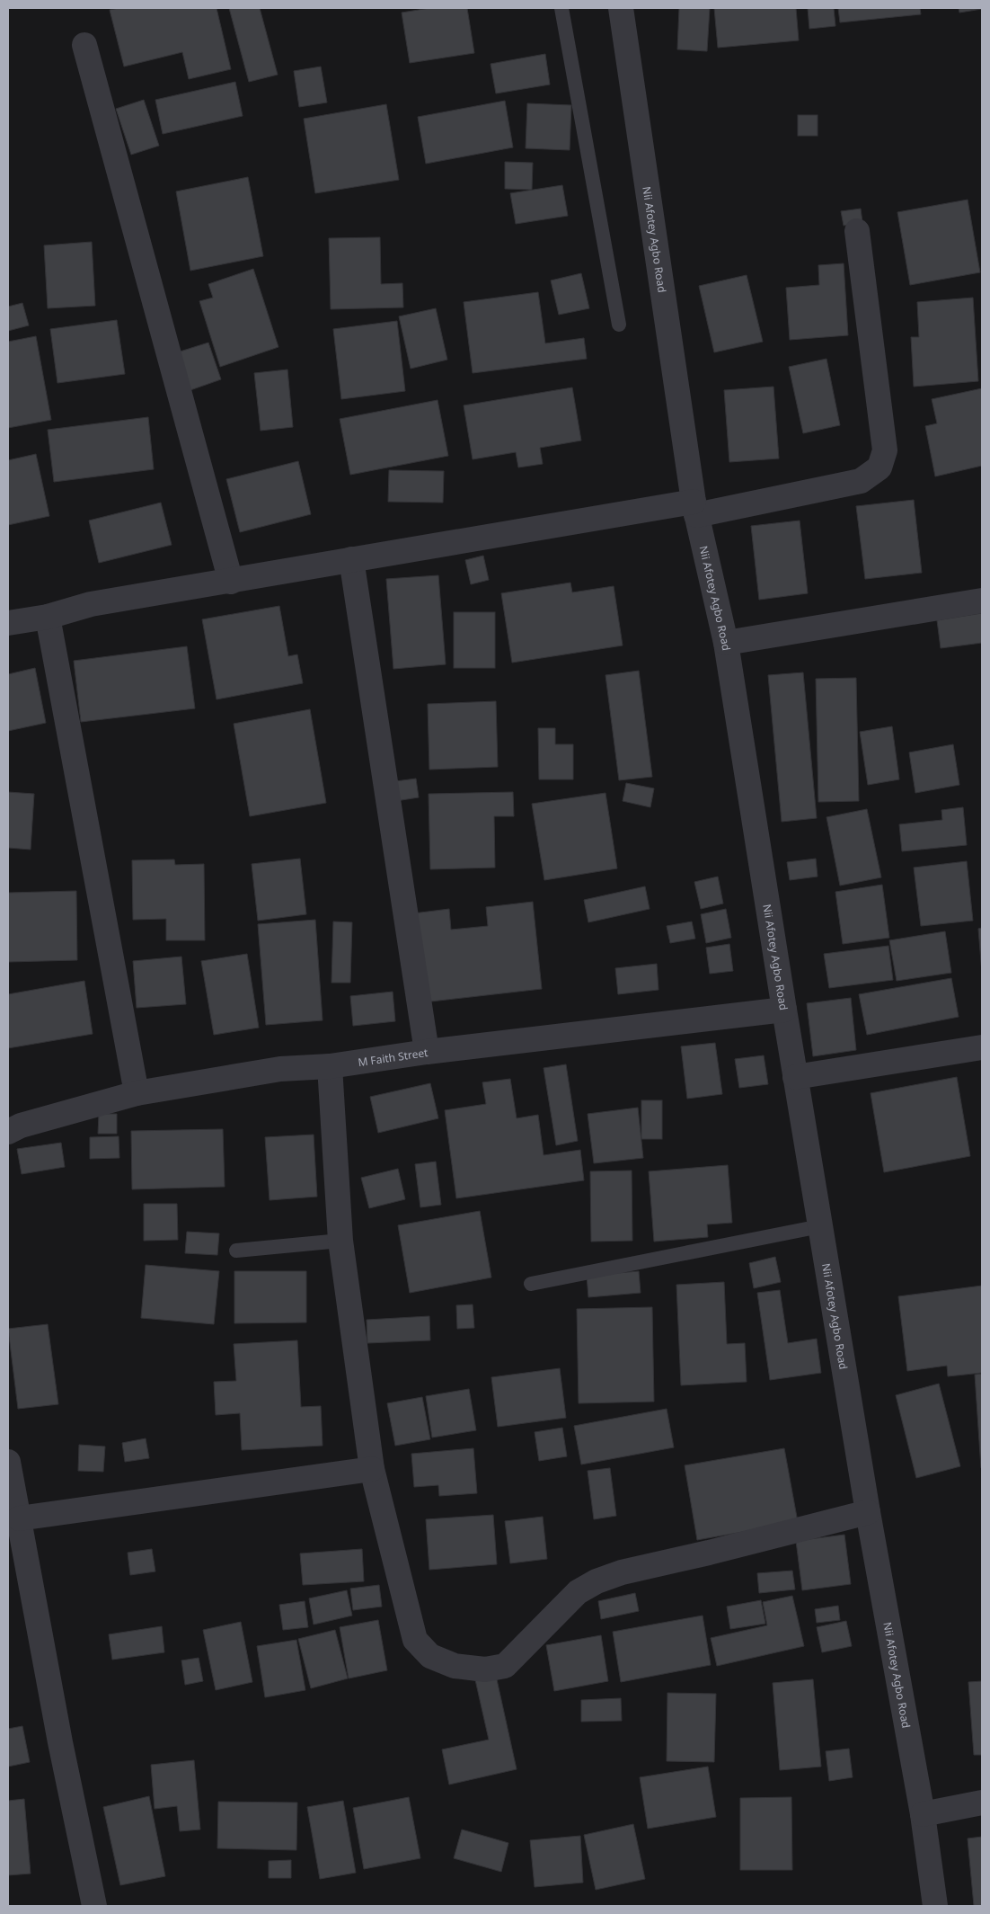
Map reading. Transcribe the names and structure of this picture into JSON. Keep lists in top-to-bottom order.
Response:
{
  "streets": {
    "street": ["Nii Afotey Agbo Road", "M Faith Street"]
  },
  "crossings": [
    ["Nii Afotey Agbo Road", "M Faith Street"]
  ]
}
